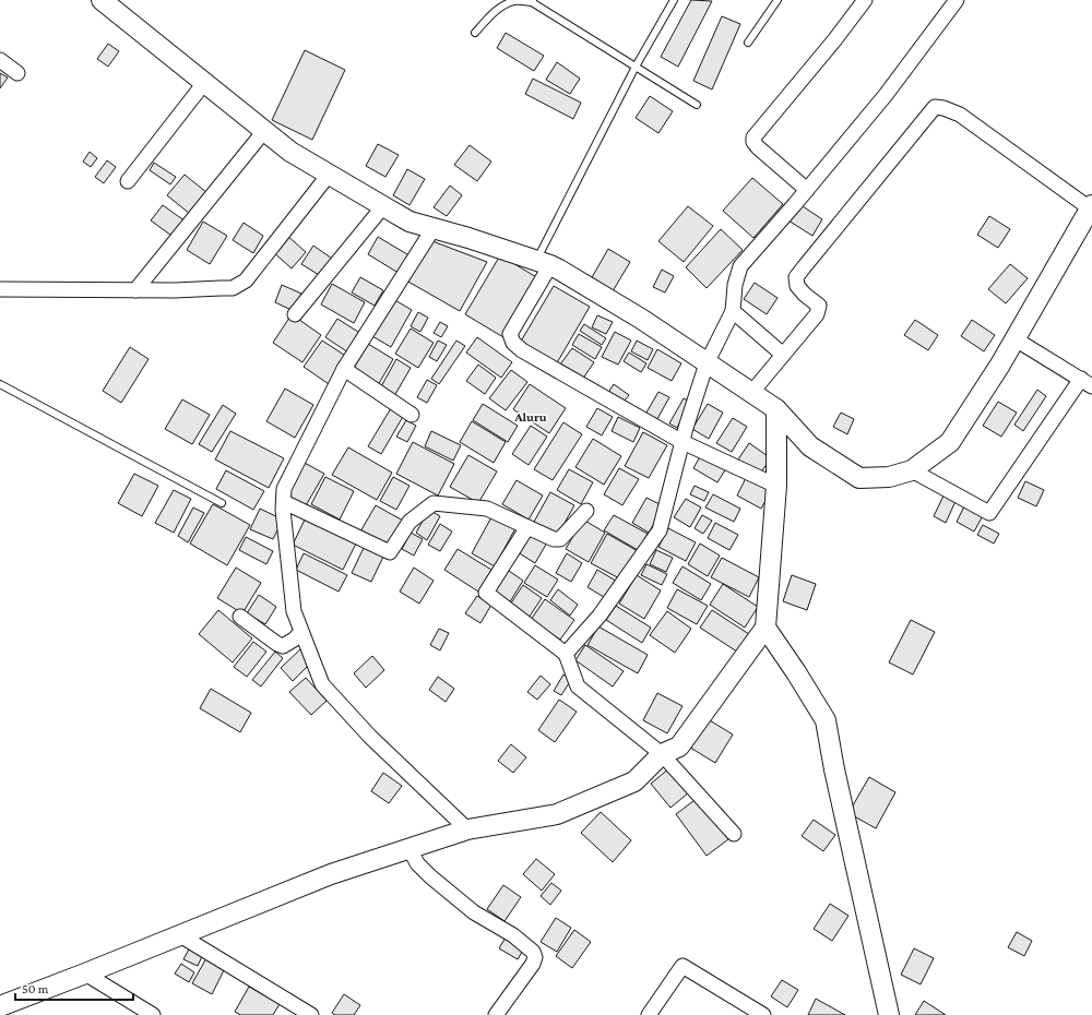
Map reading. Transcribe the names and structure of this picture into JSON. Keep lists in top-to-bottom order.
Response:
{
  "districts": ["Aluru"],
  "scale_bar": "50 m"
}
